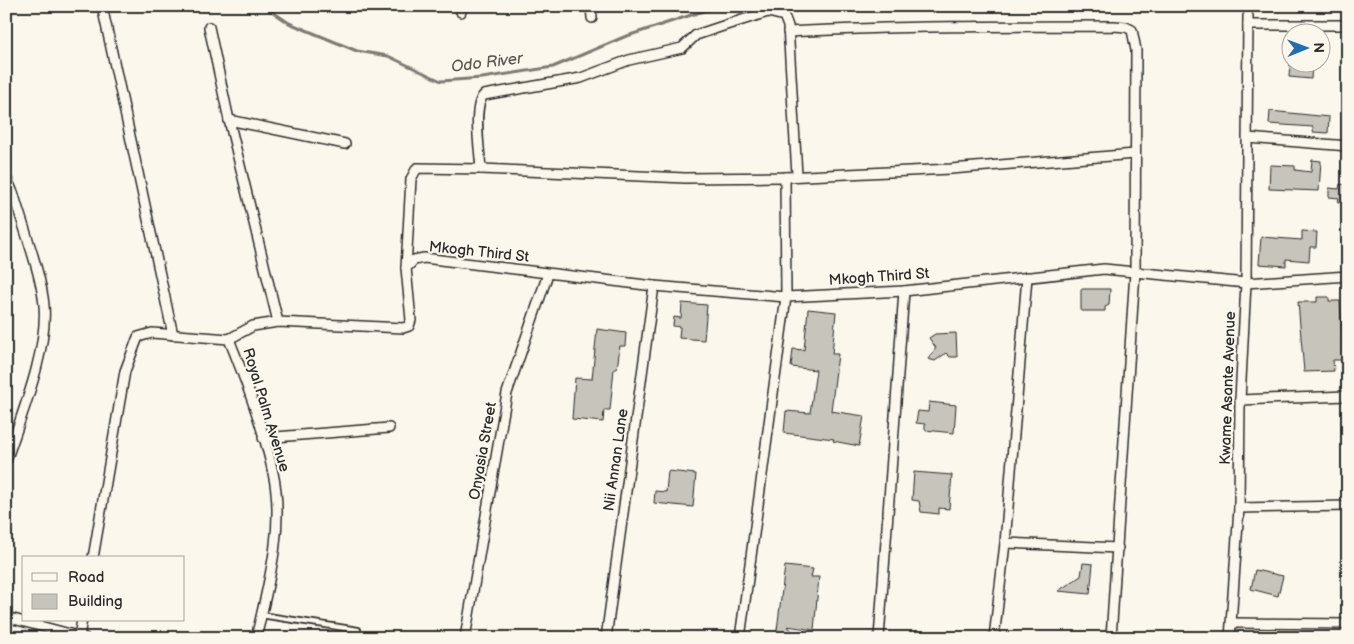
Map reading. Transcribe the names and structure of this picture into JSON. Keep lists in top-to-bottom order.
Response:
{
  "streets": {
    "street": [
      "Mkogh Third St",
      "Kwame Asante Avenue",
      "Royal Palm Avenue",
      "Onyasia Street",
      "Nii Annan Lane"
    ]
  },
  "crossings": [
    ["Mkogh Third St", "Kwame Asante Avenue"],
    ["Mkogh Third St", "Onyasia Street"],
    ["Mkogh Third St", "Nii Annan Lane"]
  ],
  "water": ["Odo River"],
  "legend": ["Road", "Building"],
  "north": "right"
}
